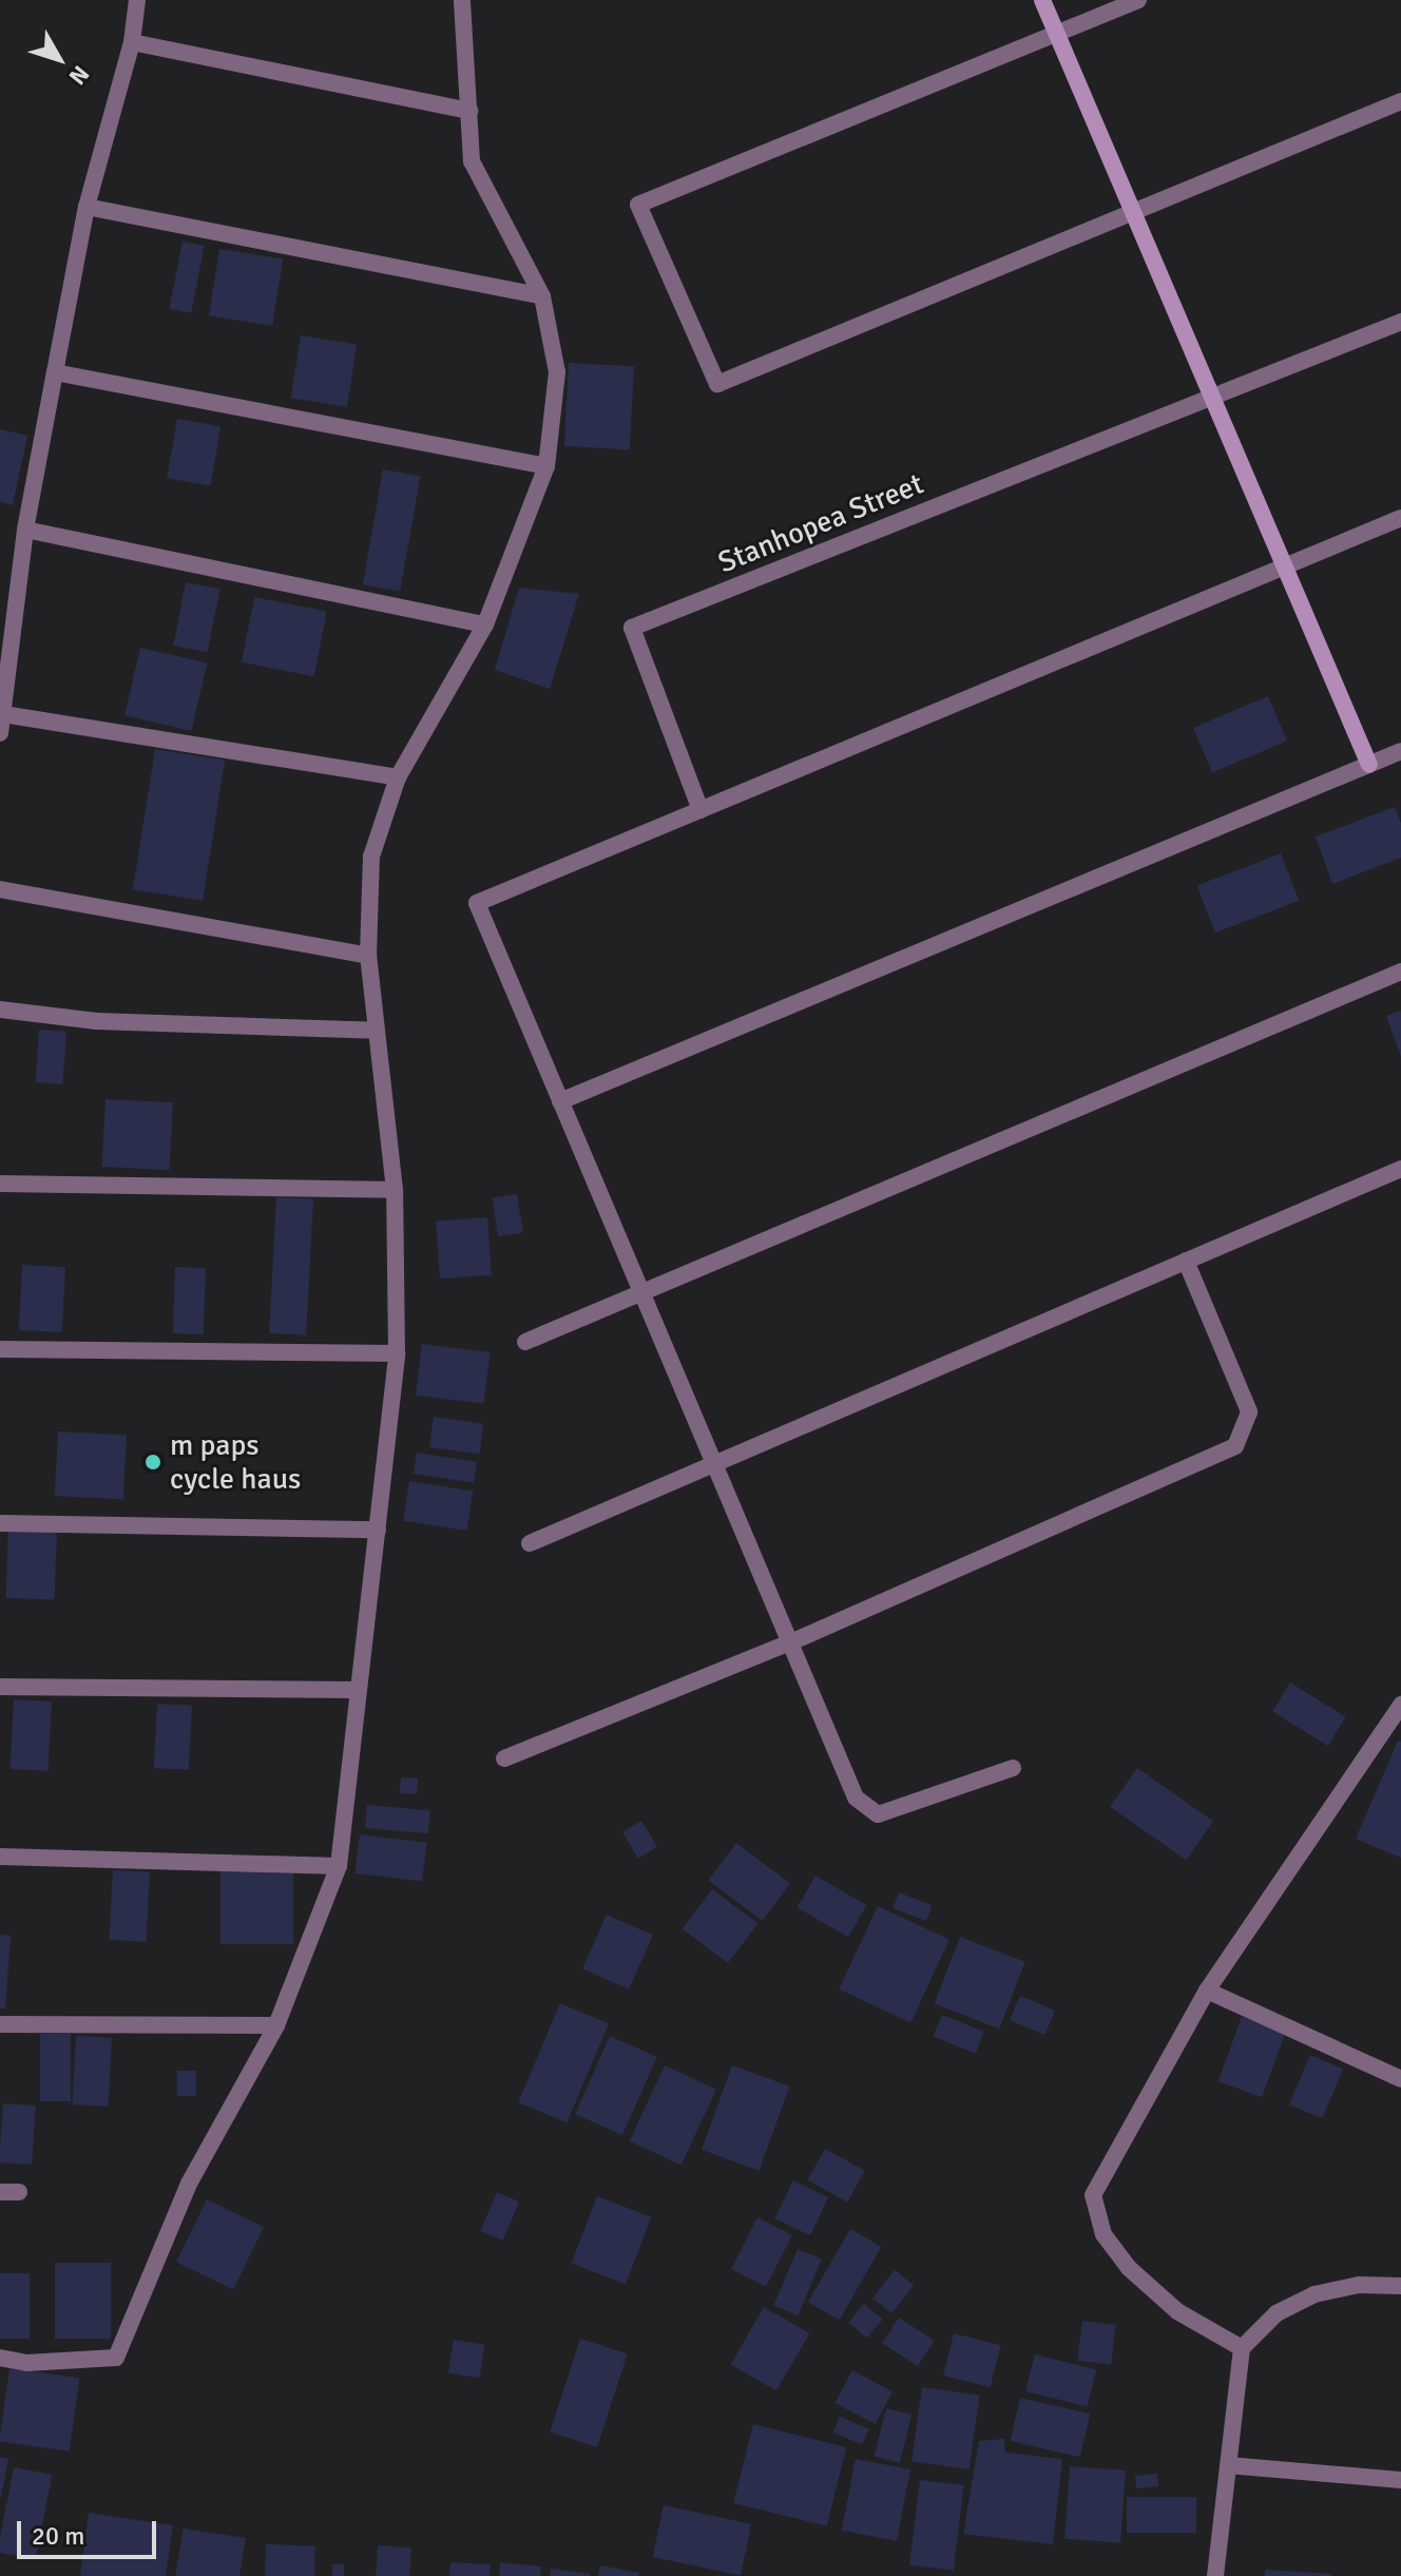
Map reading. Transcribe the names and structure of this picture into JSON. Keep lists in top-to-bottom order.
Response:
{
  "streets": {
    "street": ["Stanhopea Street"]
  },
  "places": ["m paps cycle haus"],
  "scale_bar": "20 m",
  "north": "bottom right"
}
